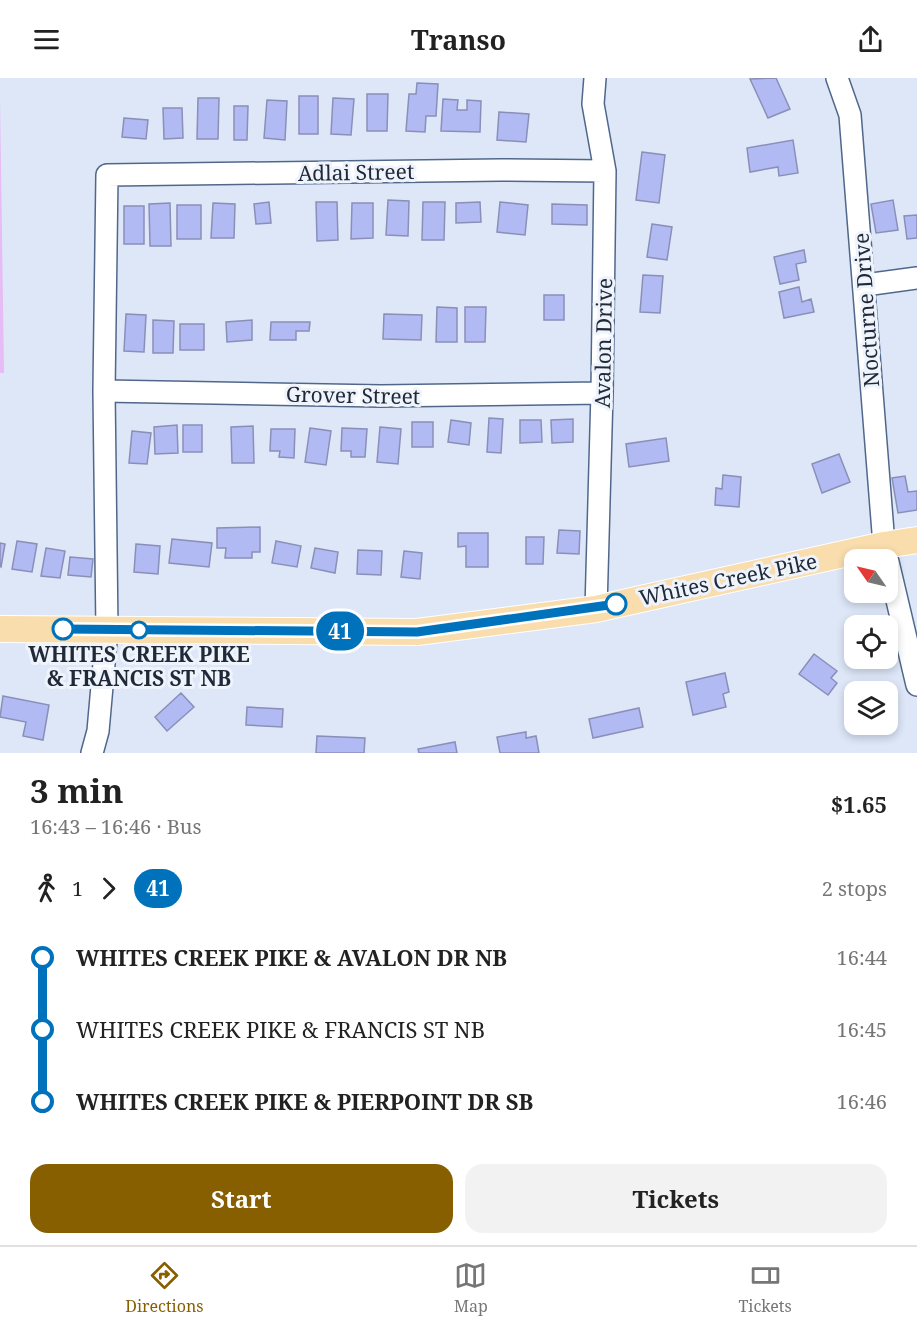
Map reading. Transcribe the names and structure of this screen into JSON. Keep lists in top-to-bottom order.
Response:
{
  "streets": {
    "main road": ["Whites Creek Pike"],
    "street": [
      "Adlai Street",
      "Nocturne Drive",
      "Avalon Drive",
      "Grover Street"
    ]
  },
  "crossings": [
    ["Adlai Street", "Avalon Drive"],
    ["Adlai Street", "Grover Street"],
    ["Avalon Drive", "Grover Street"],
    ["Avalon Drive", "Whites Creek Pike"]
  ],
  "places": ["WHITES CREEK PIKE & FRANCIS ST NB"],
  "lines": ["bus line 41"],
  "north": "top left",
  "page": {
    "header": "Transo",
    "on_map": "41",
    "heading": ["3 min", "16:43 – 16:46 · Bus", "$1.65"],
    "legs": ["1", "41", "2 stops"],
    "list": [
      {
        "name": "WHITES CREEK PIKE & AVALON DR NB",
        "value": "16:44"
      },
      {
        "name": "WHITES CREEK PIKE & FRANCIS ST NB",
        "value": "16:45"
      },
      {
        "name": "WHITES CREEK PIKE & PIERPOINT DR SB",
        "value": "16:46"
      }
    ],
    "buttons": ["Start", "Tickets"],
    "tabs": ["Directions", "Map", "Tickets"]
  }
}
